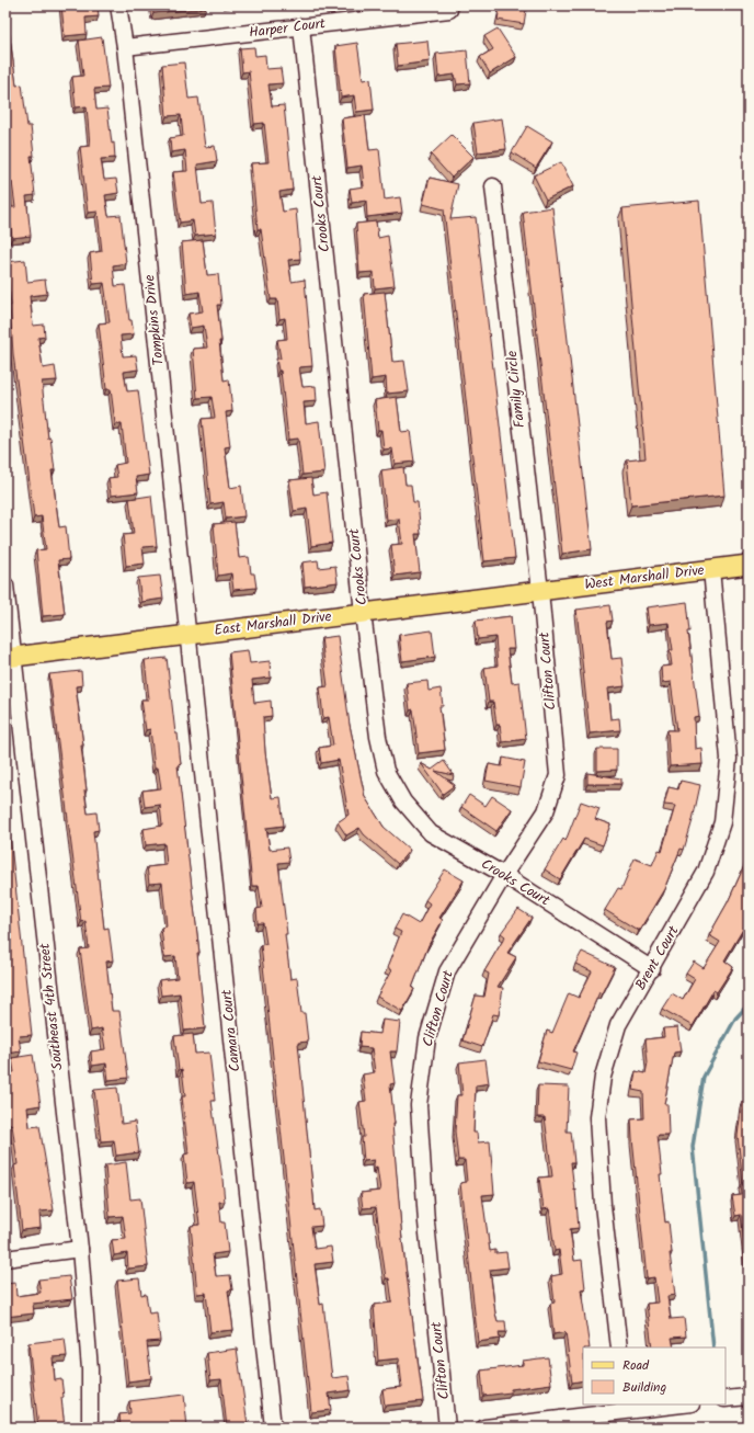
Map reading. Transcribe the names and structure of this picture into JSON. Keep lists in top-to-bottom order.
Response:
{
  "streets": {
    "main road": ["West Marshall Drive", "East Marshall Drive"],
    "street": [
      "Harper Court",
      "Crooks Court",
      "Tompkins Drive",
      "Family Circle",
      "Clifton Court",
      "Brent Court",
      "Southeast 4th Street",
      "Camara Court"
    ]
  },
  "crossings": [
    ["Harper Court", "Crooks Court"],
    ["Harper Court", "Tompkins Drive"],
    ["Crooks Court", "East Marshall Drive"],
    ["Crooks Court", "Clifton Court"],
    ["Crooks Court", "Brent Court"],
    ["Tompkins Drive", "East Marshall Drive"],
    ["Tompkins Drive", "Camara Court"],
    ["Family Circle", "West Marshall Drive"],
    ["Family Circle", "East Marshall Drive"],
    ["Family Circle", "Clifton Court"],
    ["West Marshall Drive", "East Marshall Drive"],
    ["West Marshall Drive", "Clifton Court"],
    ["West Marshall Drive", "Brent Court"],
    ["East Marshall Drive", "Clifton Court"],
    ["East Marshall Drive", "Southeast 4th Street"],
    ["East Marshall Drive", "Camara Court"]
  ],
  "legend": ["Road", "Building"]
}
